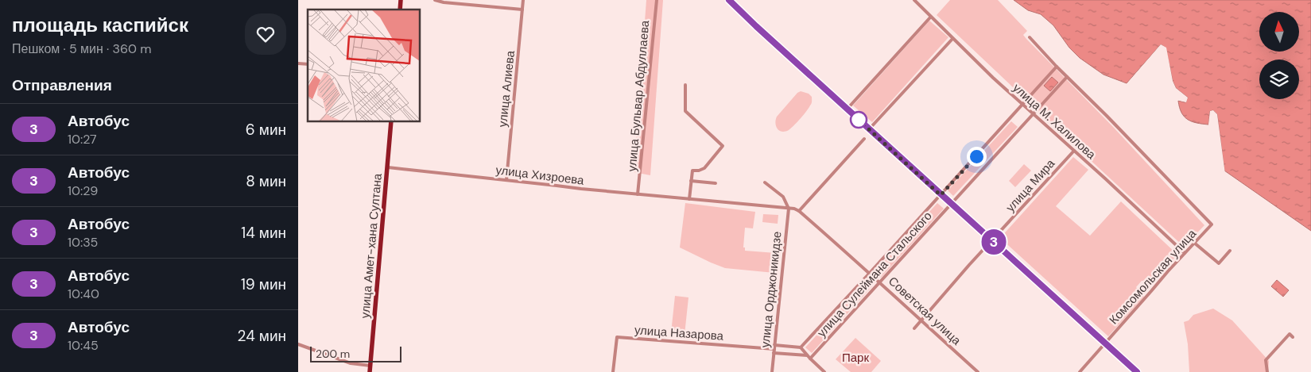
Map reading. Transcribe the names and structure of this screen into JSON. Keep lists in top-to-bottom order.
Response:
{
  "streets": {
    "main road": ["улица Амет-хана Султана"],
    "street": [
      "улица Алиева",
      "улица Бульвар Абдуллаева",
      "улица М. Халилова",
      "улица Хизроева",
      "улица Мира",
      "улица Сулеймана Стальского",
      "Комсомольская улица",
      "улица Орджоникидзе",
      "Советская улица",
      "улица Назарова"
    ]
  },
  "crossings": [
    ["улица Алиева", "улица Хизроева"],
    ["улица Бульвар Абдуллаева", "улица Хизроева"],
    ["улица М. Халилова", "улица Мира"],
    ["улица М. Халилова", "улица Сулеймана Стальского"],
    ["улица М. Халилова", "Комсомольская улица"],
    ["улица Хизроева", "улица Амет-хана Султана"],
    ["улица Хизроева", "улица Орджоникидзе"],
    ["улица Хизроева", "Советская улица"],
    ["улица Мира", "Советская улица"],
    ["улица Сулеймана Стальского", "Комсомольская улица"],
    ["улица Сулеймана Стальского", "Советская улица"],
    ["улица Сулеймана Стальского", "улица Назарова"],
    ["улица Орджоникидзе", "улица Назарова"]
  ],
  "parks": ["Парк"],
  "lines": ["bus line 3"],
  "scale_bar": "200 m",
  "north": "top",
  "page": {
    "heading": [
      ["площадь каспийск", "Пешком · 5 мин · 360 m"],
      "Отправления"
    ],
    "on_map": "3",
    "list": [
      {
        "mark": "3",
        "name": "Автобус",
        "note": "10:27",
        "value": "6 мин"
      },
      {
        "mark": "3",
        "name": "Автобус",
        "note": "10:29",
        "value": "8 мин"
      },
      {
        "mark": "3",
        "name": "Автобус",
        "note": "10:35",
        "value": "14 мин"
      },
      {
        "mark": "3",
        "name": "Автобус",
        "note": "10:40",
        "value": "19 мин"
      },
      {
        "mark": "3",
        "name": "Автобус",
        "note": "10:45",
        "value": "24 мин"
      }
    ],
    "scale": "200 m"
  }
}
